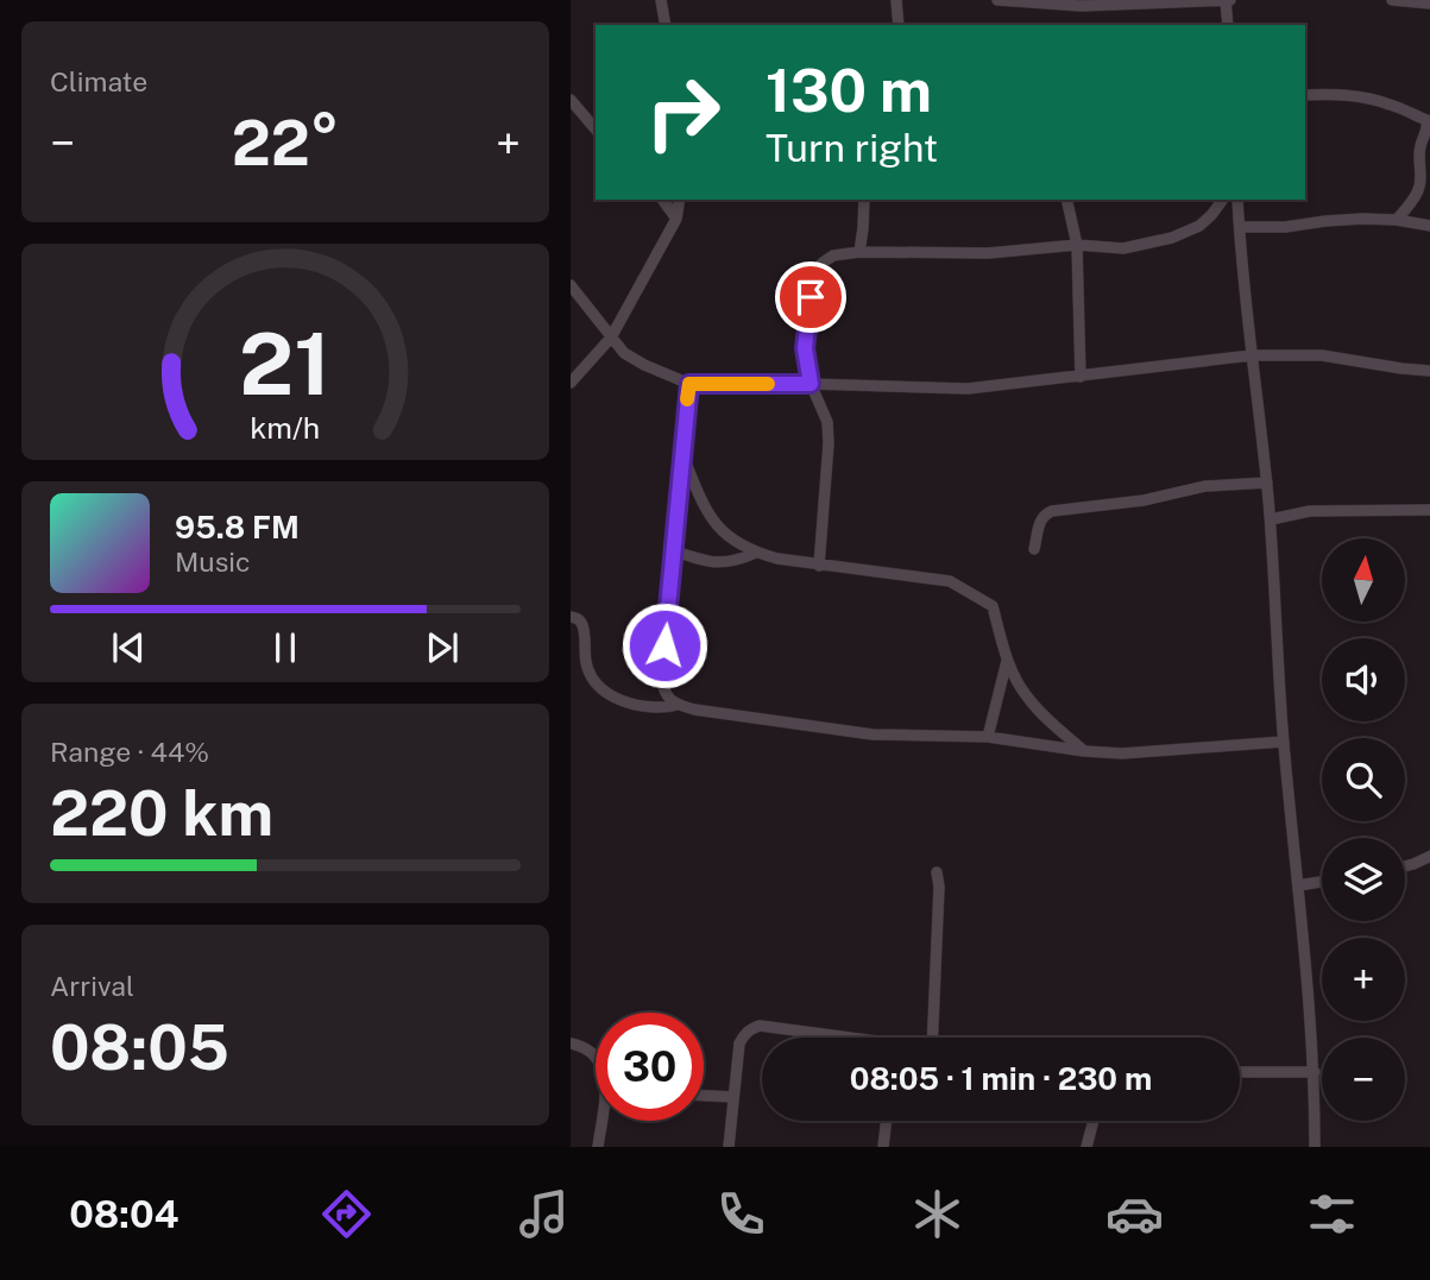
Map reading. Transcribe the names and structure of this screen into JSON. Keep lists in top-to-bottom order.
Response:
{
  "north": "top",
  "page": {
    "tile": [
      "Climate",
      ["Range · 44%", "220 km"],
      ["Arrival", "08:05"]
    ],
    "turn": ["130 m", "Turn right"],
    "heat": ["−", "22°", "+"],
    "song": ["95.8 FM", "Music"],
    "map_buttons": ["+", "−"],
    "limit": "30",
    "trip": "08:05 · 1 min · 230 m",
    "tabs": "08:04",
    "gauge": ["21", "km/h"]
  }
}
